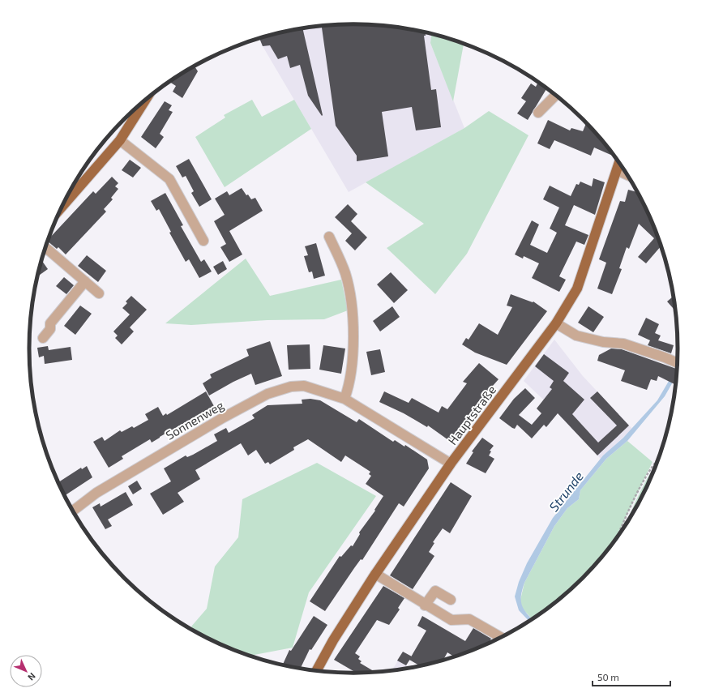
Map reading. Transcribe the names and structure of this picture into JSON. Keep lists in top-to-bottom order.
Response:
{
  "streets": {
    "main road": ["Hauptstraße"],
    "street": ["Sonnenweg"]
  },
  "crossings": [
    ["Hauptstraße", "Sonnenweg"]
  ],
  "water": ["Strunde"],
  "scale_bar": "50 m",
  "north": "bottom right"
}
